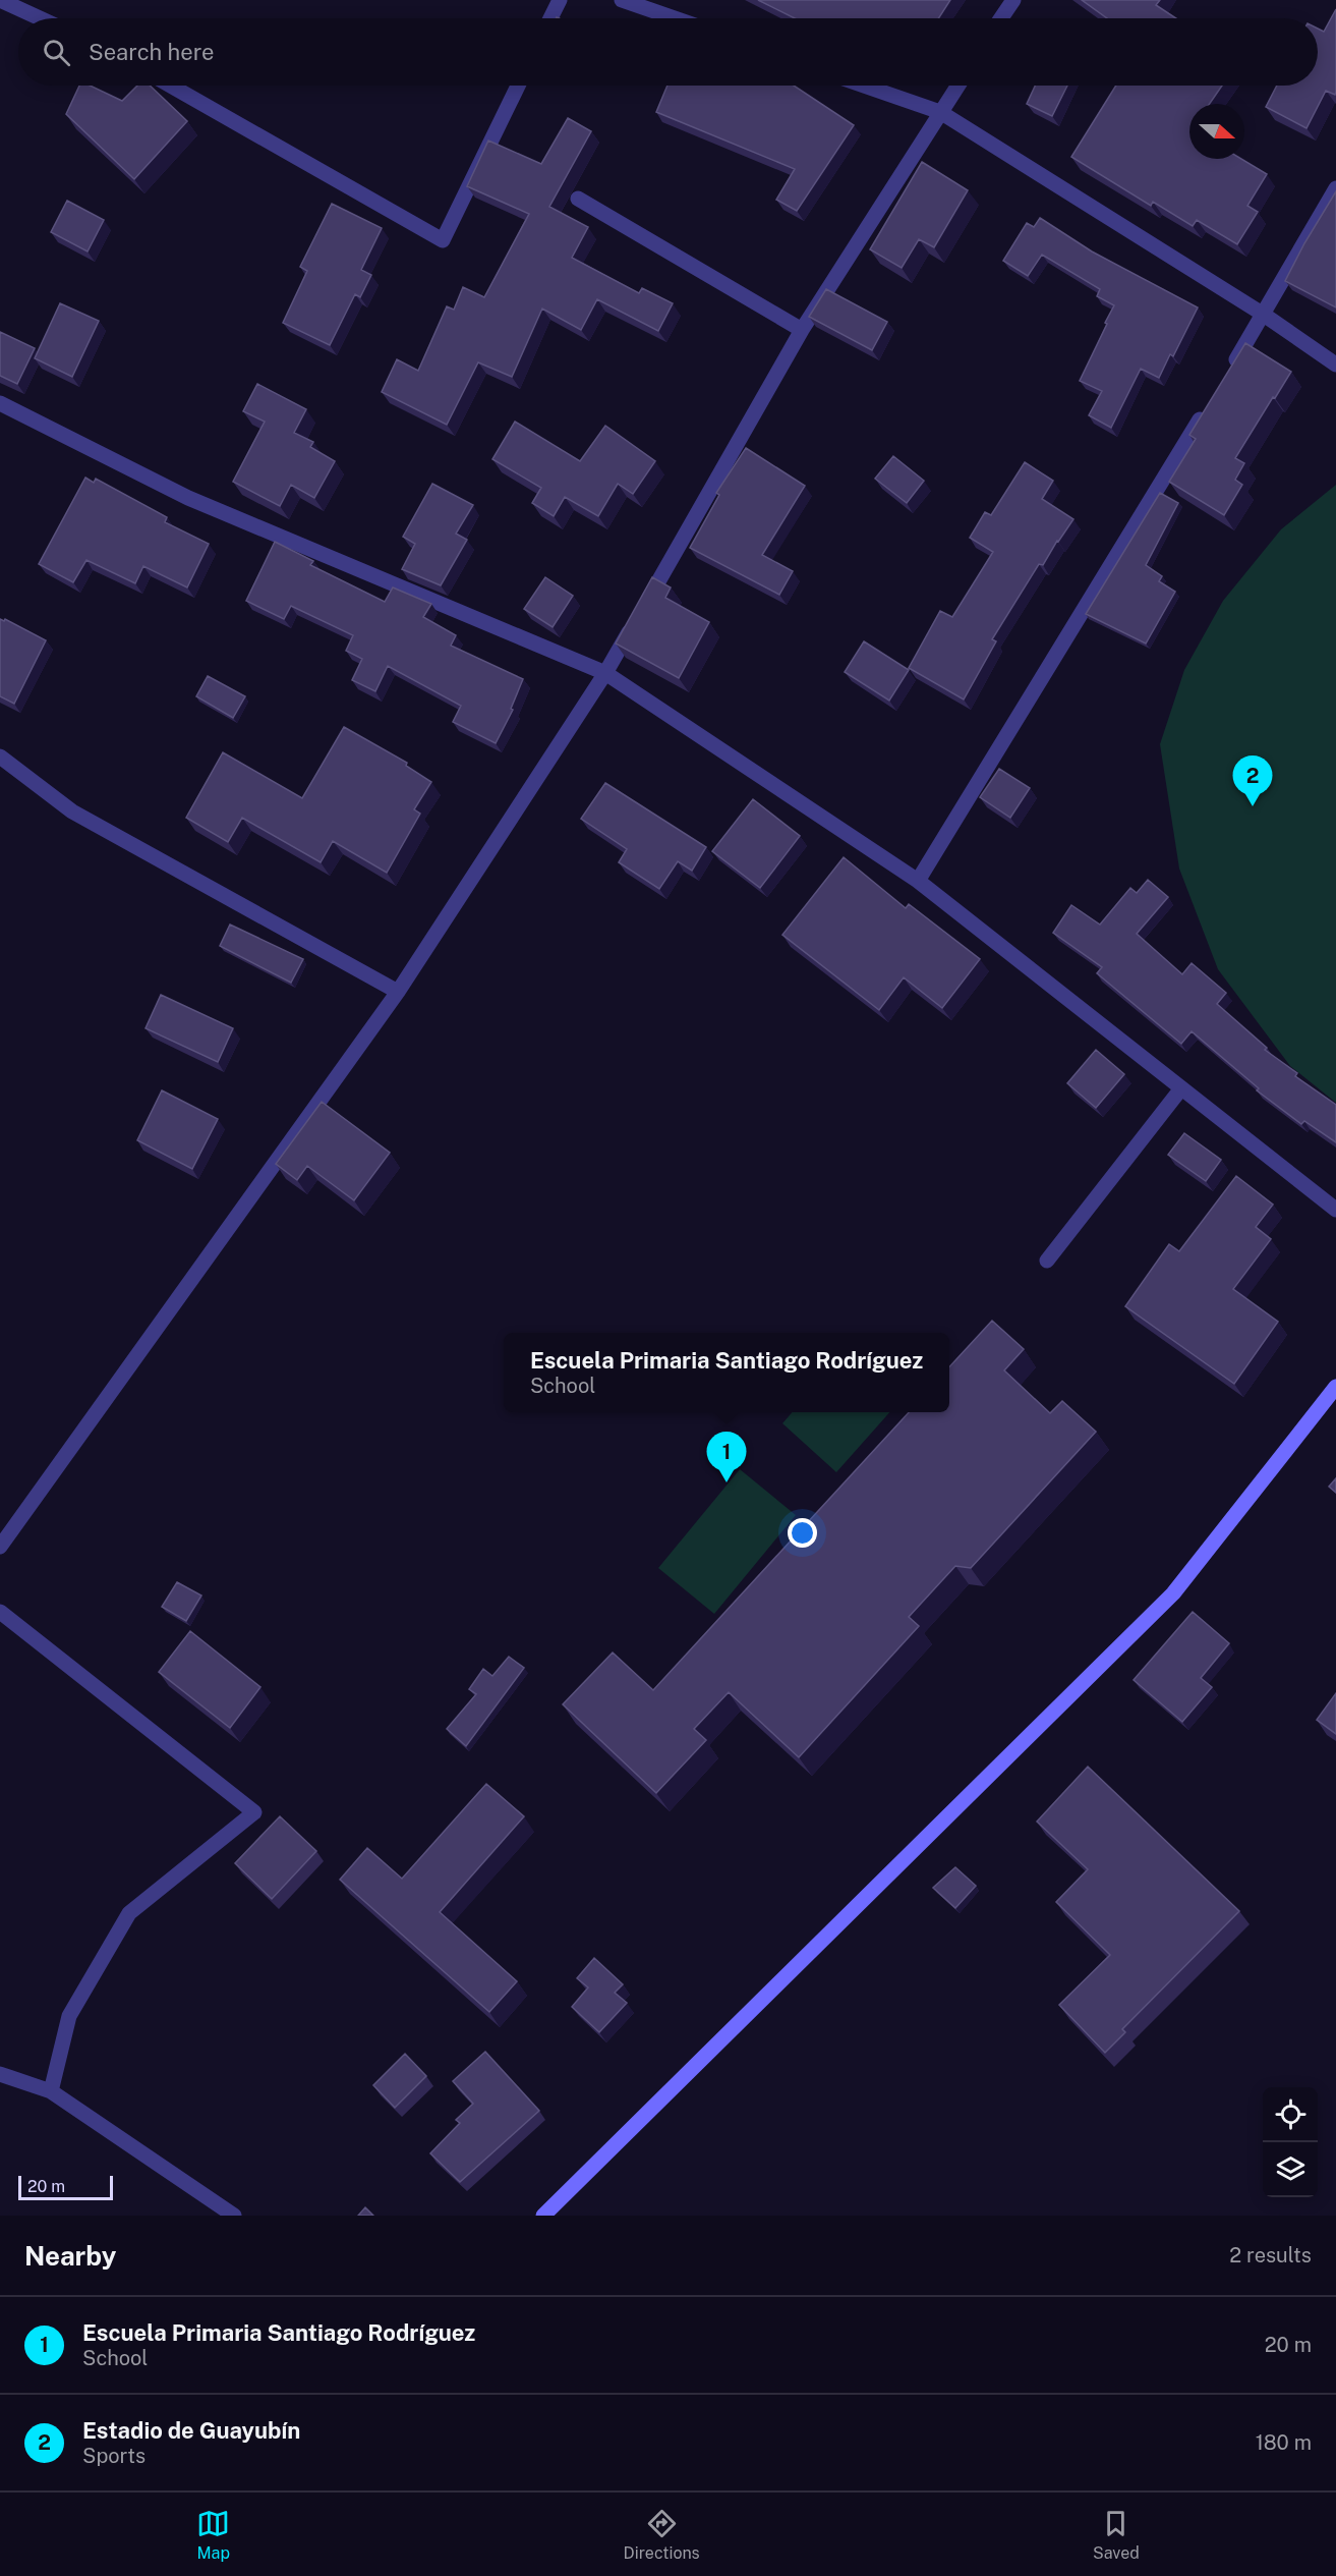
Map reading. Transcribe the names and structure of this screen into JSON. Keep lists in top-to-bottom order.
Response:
{
  "scale_bar": "20 m",
  "north": "right",
  "page": {
    "search": "Search here",
    "pins": ["2", "1"],
    "popup": ["Escuela Primaria Santiago Rodríguez", "School"],
    "scale": "20 m",
    "heading": ["Nearby", "2 results"],
    "list": [
      {
        "mark": "1",
        "name": "Escuela Primaria Santiago Rodríguez",
        "note": "School",
        "value": "20 m"
      },
      {
        "mark": "2",
        "name": "Estadio de Guayubín",
        "note": "Sports",
        "value": "180 m"
      }
    ],
    "nav": ["Map", "Directions", "Saved"]
  }
}
